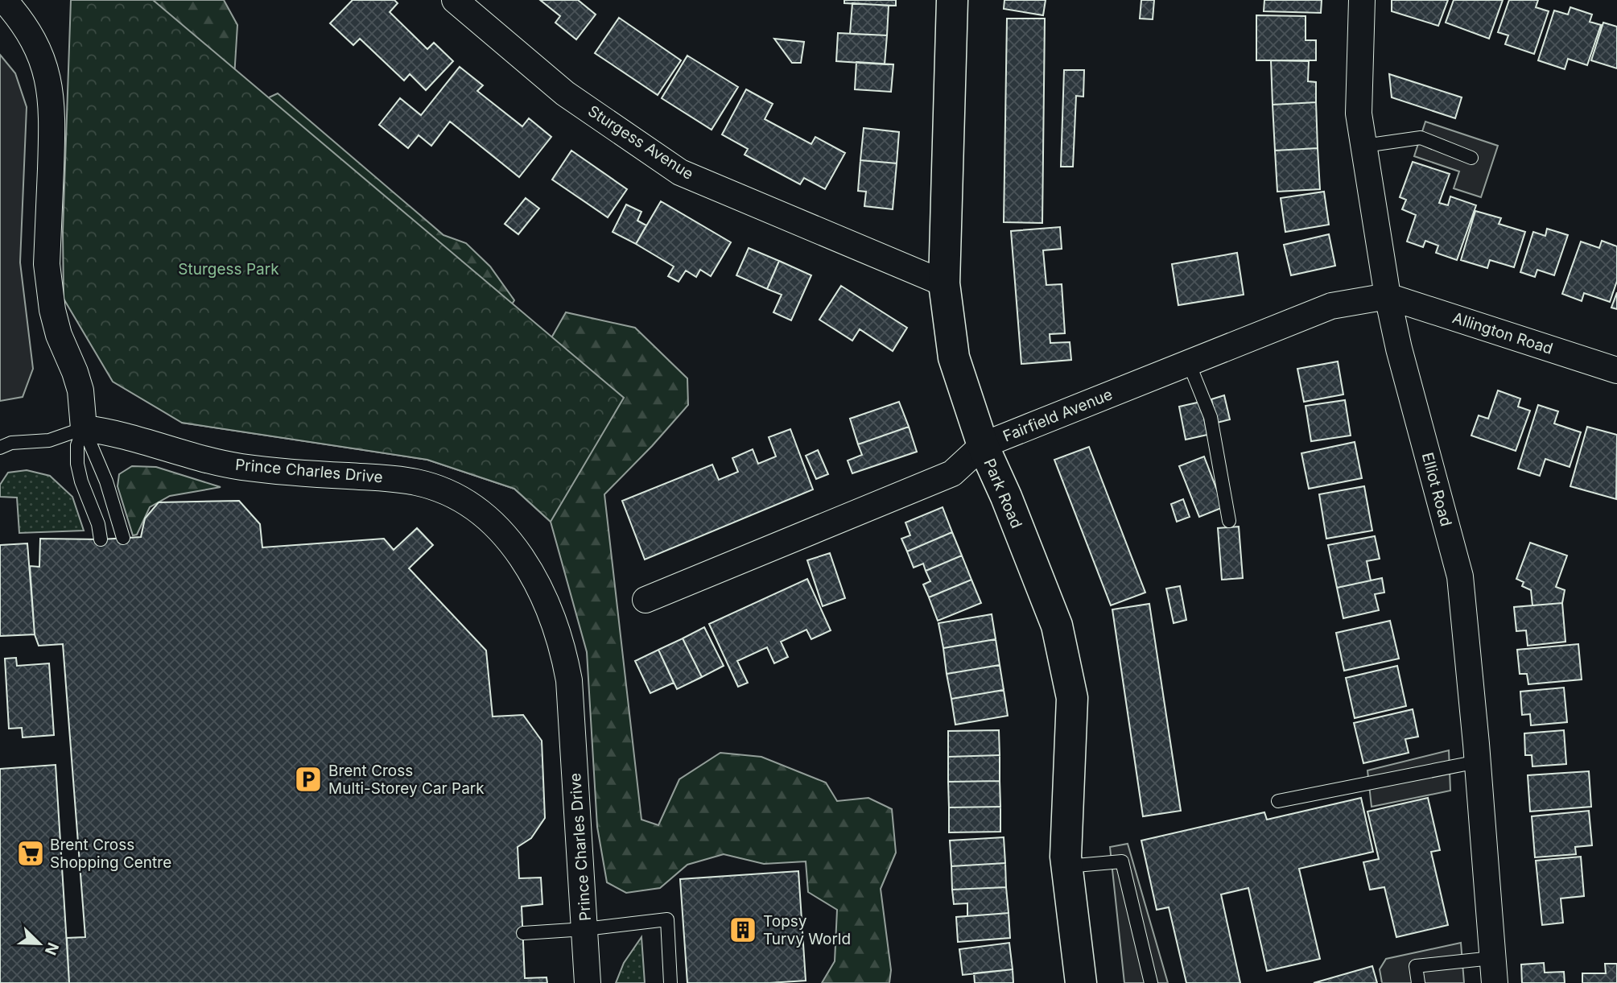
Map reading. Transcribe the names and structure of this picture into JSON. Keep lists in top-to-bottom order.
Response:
{
  "streets": {
    "street": [
      "Sturgess Avenue",
      "Allington Road",
      "Fairfield Avenue",
      "Prince Charles Drive",
      "Elliot Road",
      "Park Road"
    ]
  },
  "crossings": [
    ["Sturgess Avenue", "Park Road"],
    ["Allington Road", "Fairfield Avenue"],
    ["Allington Road", "Elliot Road"],
    ["Fairfield Avenue", "Elliot Road"],
    ["Fairfield Avenue", "Park Road"]
  ],
  "parks": ["Sturgess Park"],
  "places": {
    "parking": ["Brent Cross Multi-Storey Car Park"],
    "supermarket": ["Brent Cross Shopping Centre"],
    "building": ["Topsy Turvy World"]
  },
  "north": "bottom right"
}
